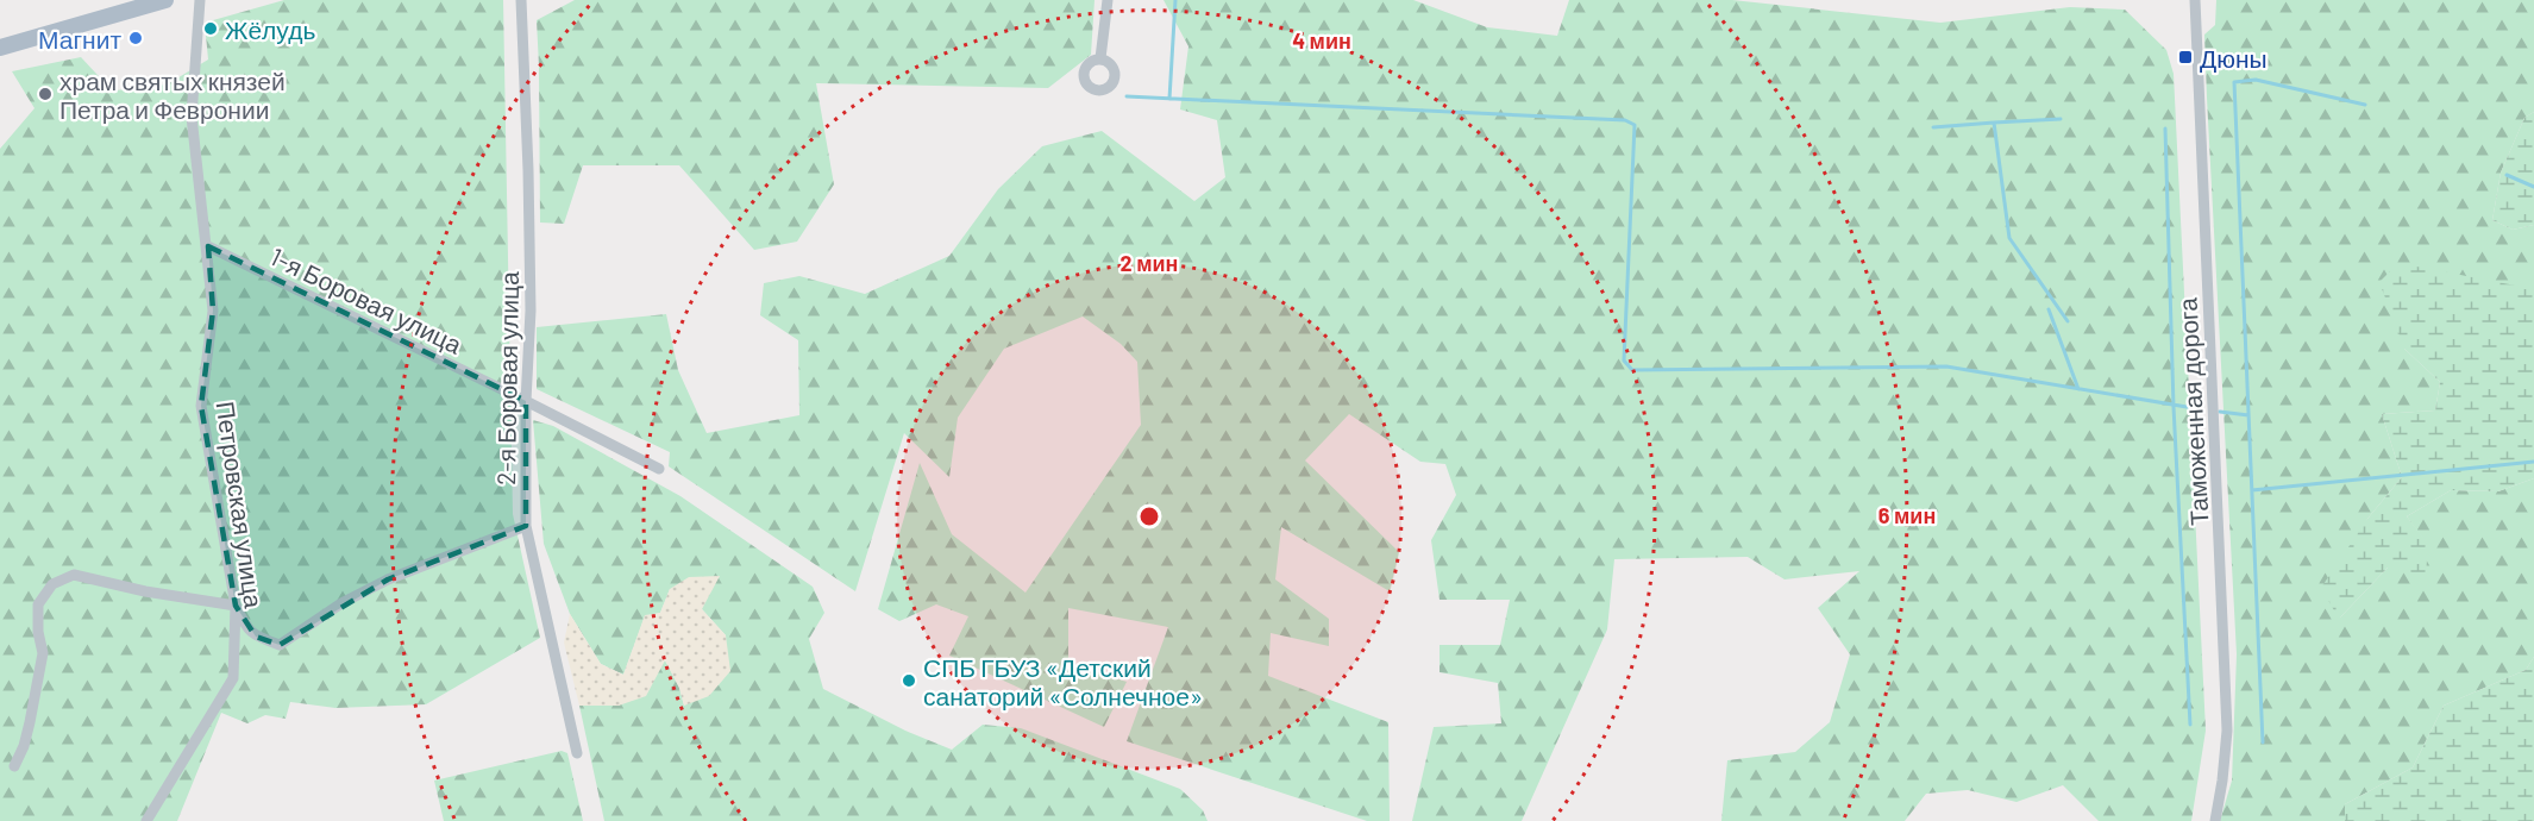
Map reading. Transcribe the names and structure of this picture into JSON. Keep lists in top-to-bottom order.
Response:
{
  "streets": {
    "street": [
      "1-я Боровая улица",
      "2-я Боровая улица",
      "Таможенная дорога",
      "Петровская улица"
    ]
  },
  "crossings": [
    ["1-я Боровая улица", "2-я Боровая улица"],
    ["1-я Боровая улица", "Петровская улица"]
  ],
  "places": {
    "other": [
      "Жёлудь",
      "Магнит",
      "храм святых князей Петра и Февронии",
      "СПБ ГБУЗ «Детский санаторий «Солнечное»"
    ],
    "transit": ["Дюны"]
  },
  "rings": ["4 мин", "2 мин", "6 мин"]
}
